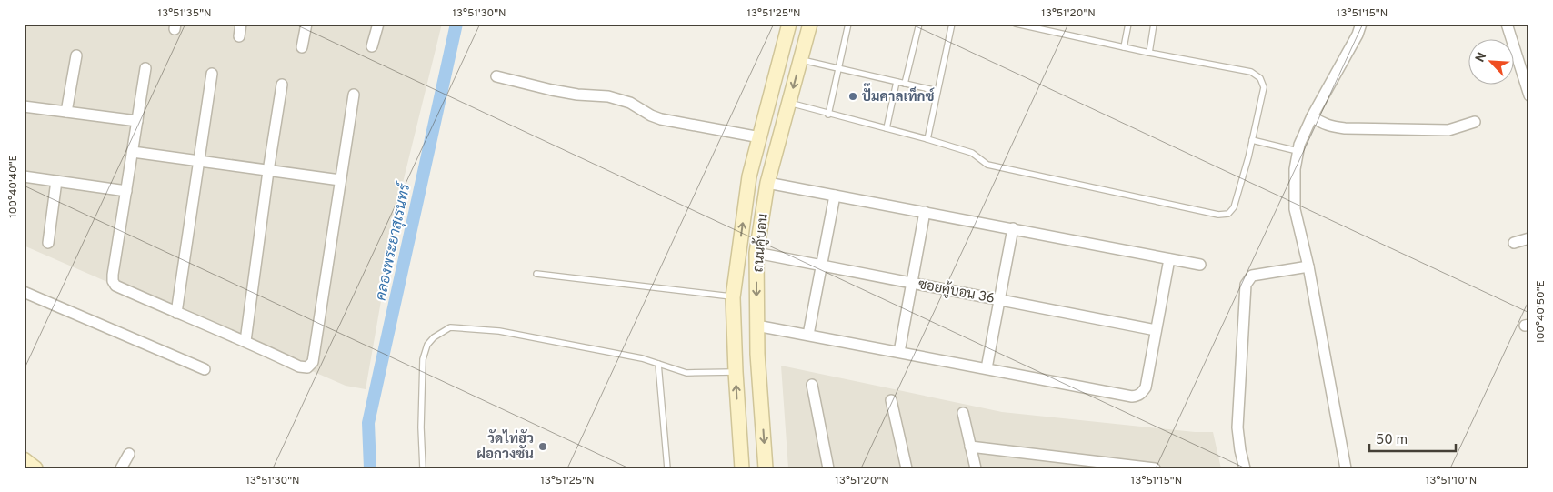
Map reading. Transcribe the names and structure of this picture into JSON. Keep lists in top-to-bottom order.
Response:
{
  "streets": {
    "main road": ["ถนนคู้บอน"],
    "street": ["ซอยคู้บอน 36"]
  },
  "crossings": [
    ["ถนนคู้บอน", "ซอยคู้บอน 36"]
  ],
  "water": ["คลองพระยาสุเรนทร์"],
  "places": ["ปั๊มคาลเท็กซ์", "วัดไท่ฮัว ฝอกวงซัน"],
  "scale_bar": "50 m",
  "north": "top left",
  "coordinates": [
    "13°51'35\"N",
    "13°51'30\"N",
    "13°51'25\"N",
    "13°51'20\"N",
    "13°51'15\"N",
    "100°40'40\"E",
    "100°40'50\"E",
    "13°51'10\"N"
  ]
}
